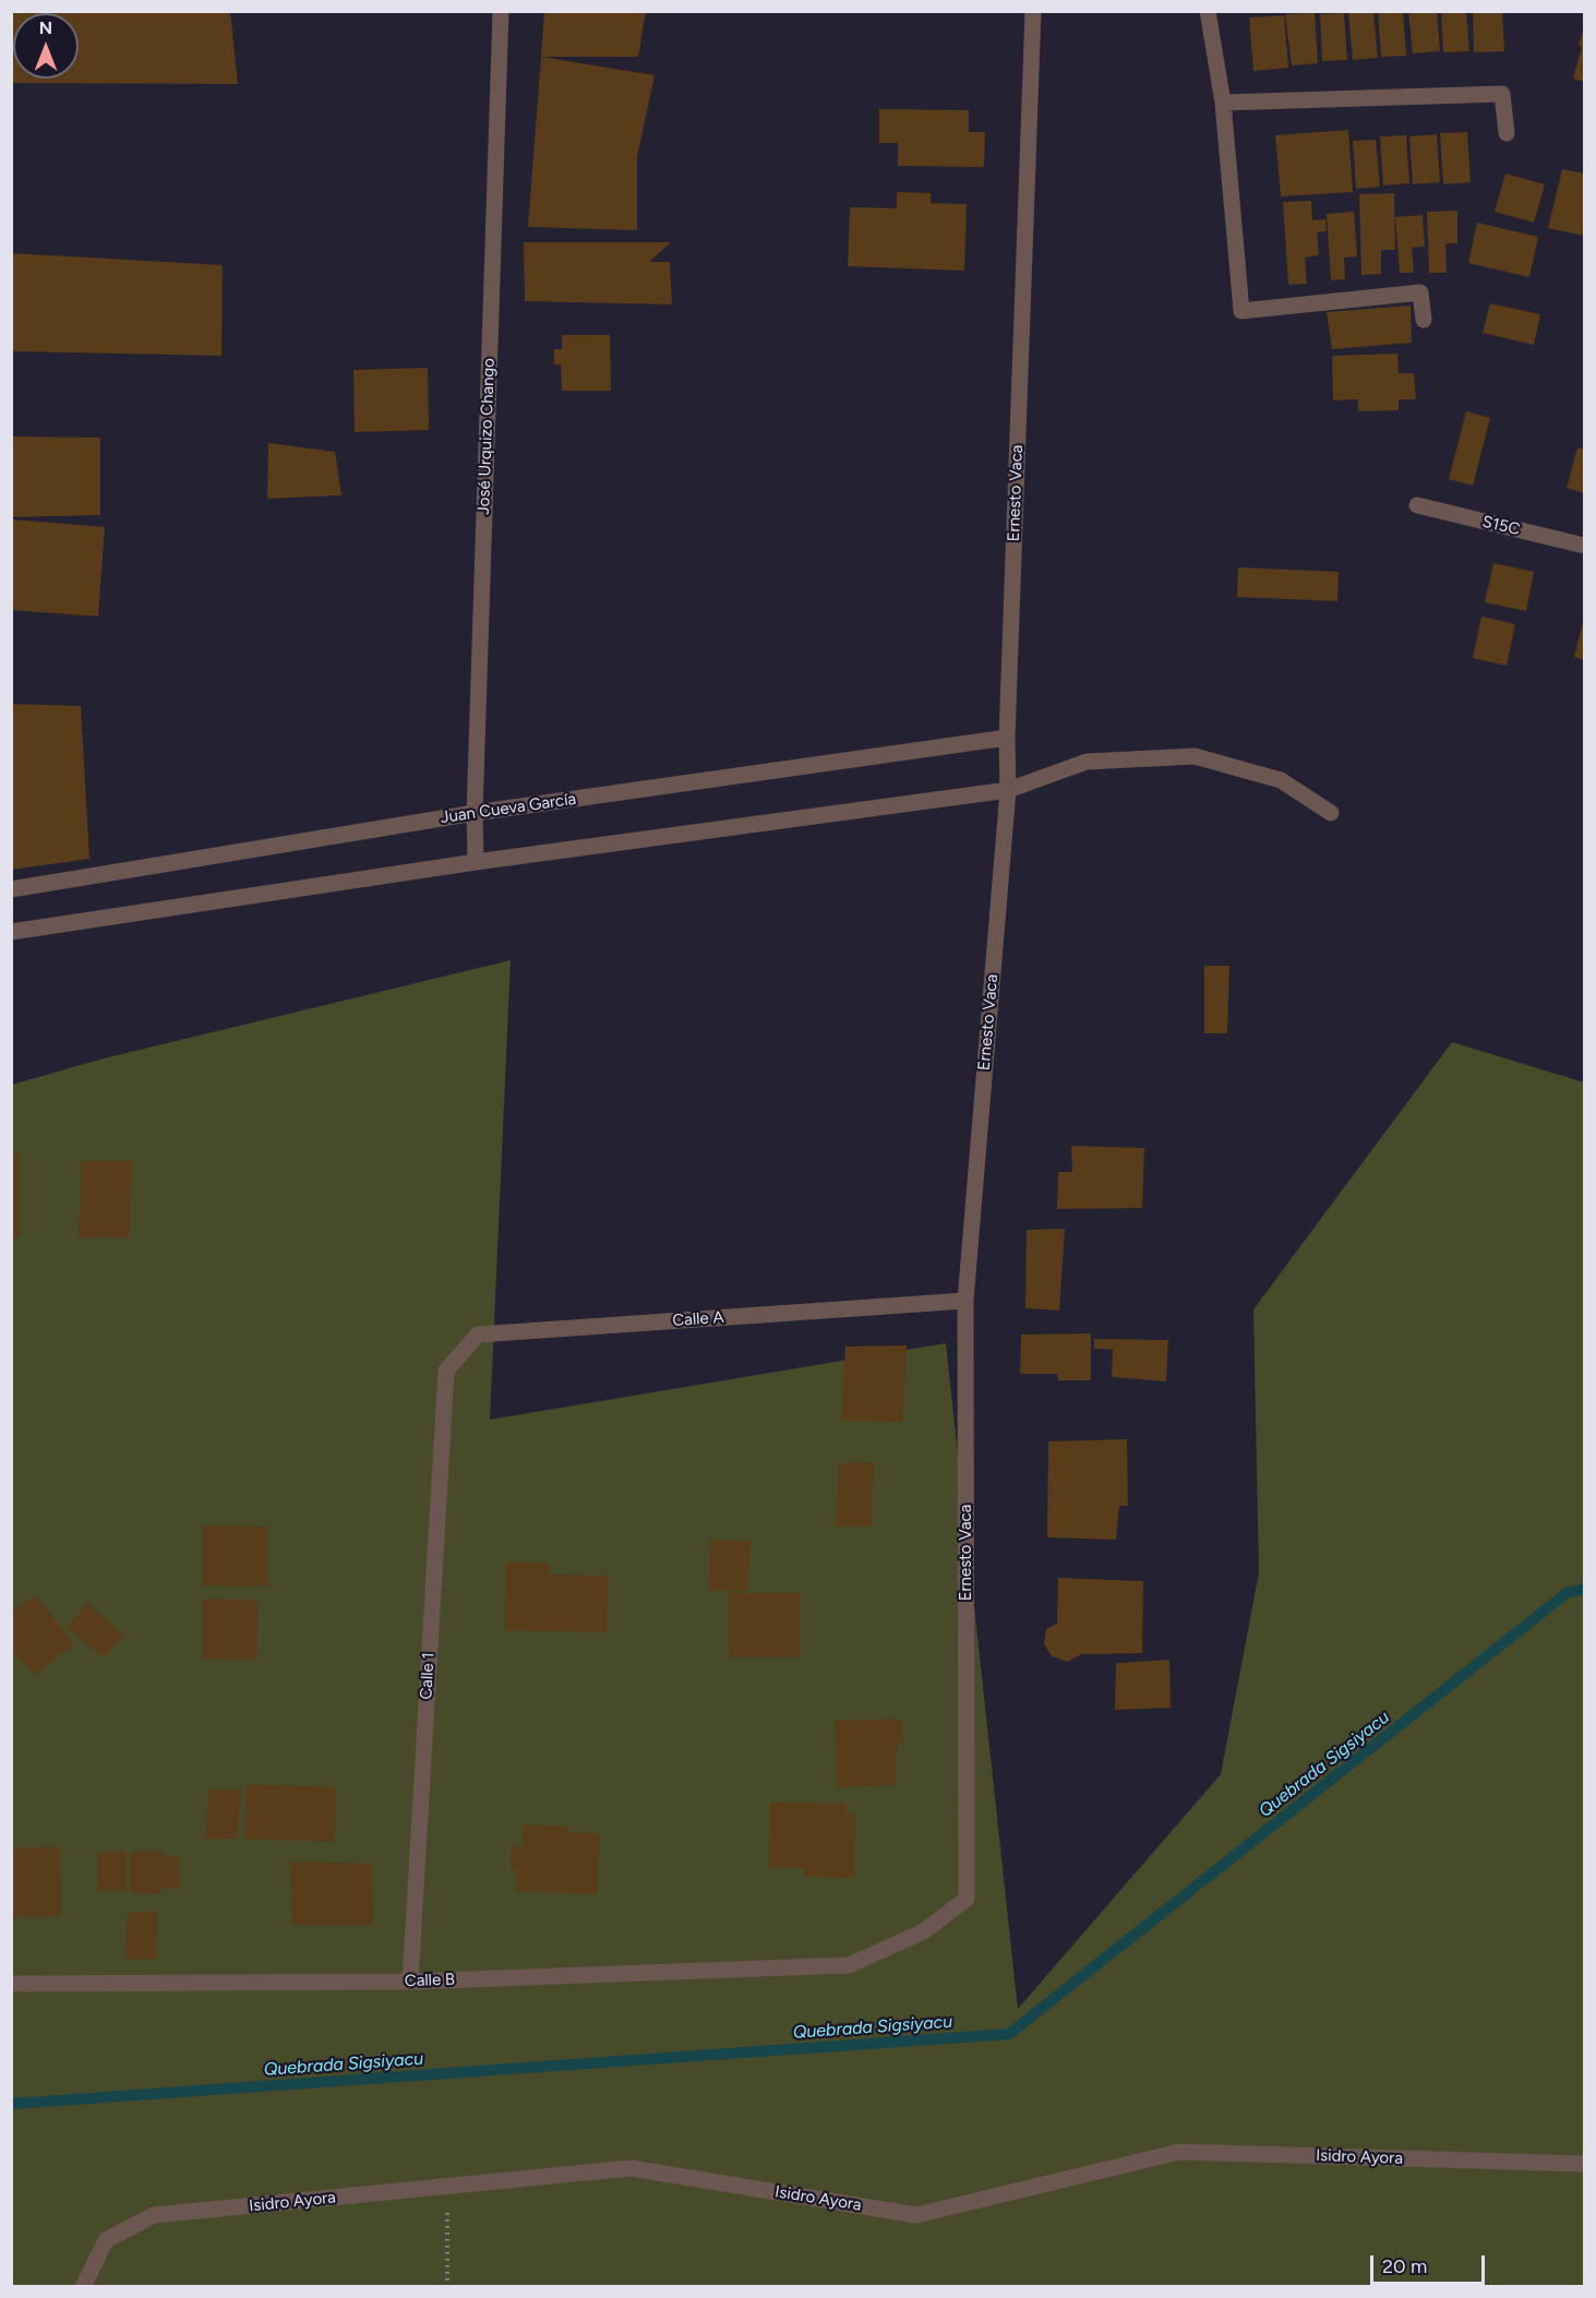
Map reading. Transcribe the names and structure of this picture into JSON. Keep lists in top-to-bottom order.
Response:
{
  "streets": {
    "street": [
      "José Urquizo Chango",
      "Ernesto Vaca",
      "S15C",
      "Juan Cueva García",
      "Calle A",
      "Calle 1",
      "Calle B",
      "Isidro Ayora"
    ]
  },
  "crossings": [
    ["José Urquizo Chango", "Juan Cueva García"],
    ["Ernesto Vaca", "Juan Cueva García"],
    ["Ernesto Vaca", "Calle A"],
    ["Ernesto Vaca", "Calle B"],
    ["Calle A", "Calle 1"],
    ["Calle 1", "Calle B"]
  ],
  "water": ["Quebrada Sigsiyacu"],
  "scale_bar": "20 m",
  "north": "top"
}
